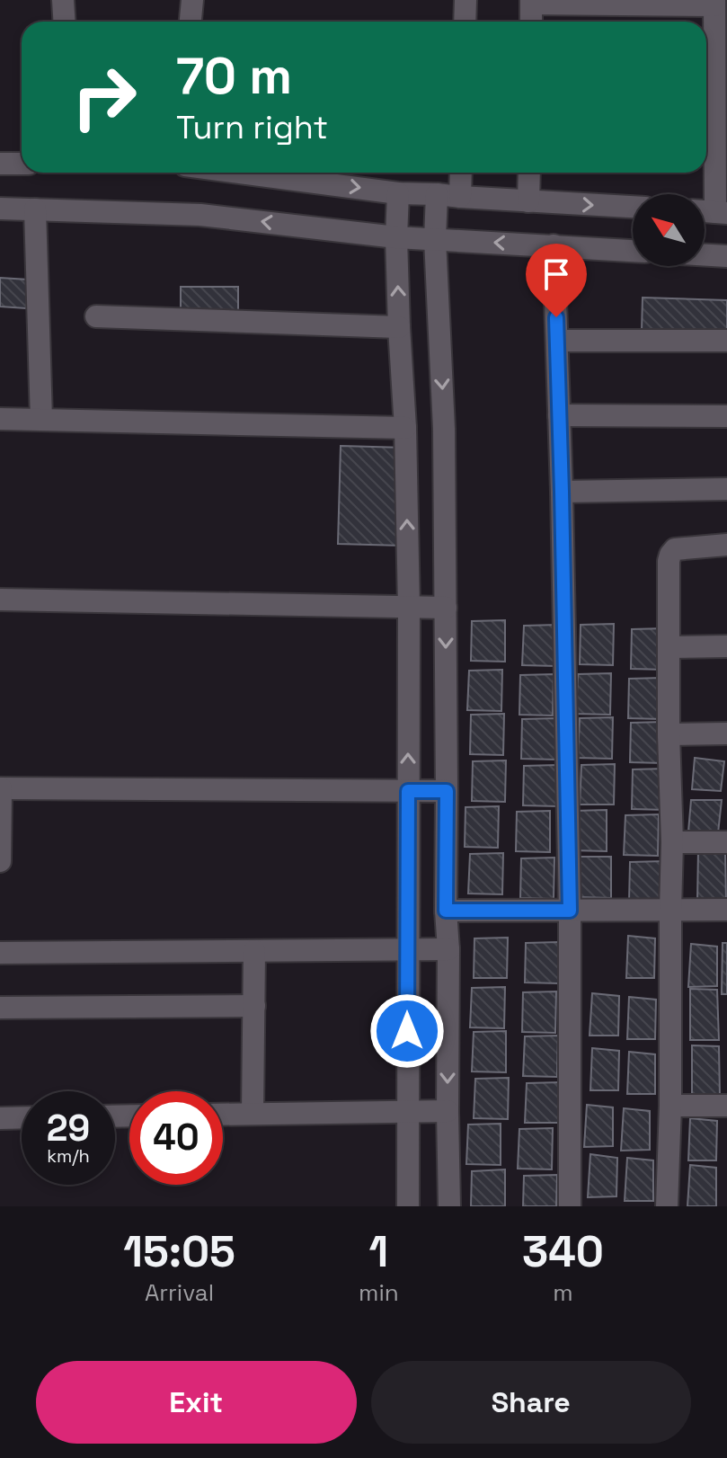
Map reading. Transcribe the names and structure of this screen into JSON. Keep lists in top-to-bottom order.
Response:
{
  "north": "top left",
  "page": {
    "turn": ["70 m", "Turn right"],
    "speed": "29 km/h",
    "limit": "40",
    "eta": [
      "15:05",
      "Arrival",
      "1",
      "min",
      "340",
      "m"
    ],
    "buttons": ["Exit", "Share"]
  }
}
